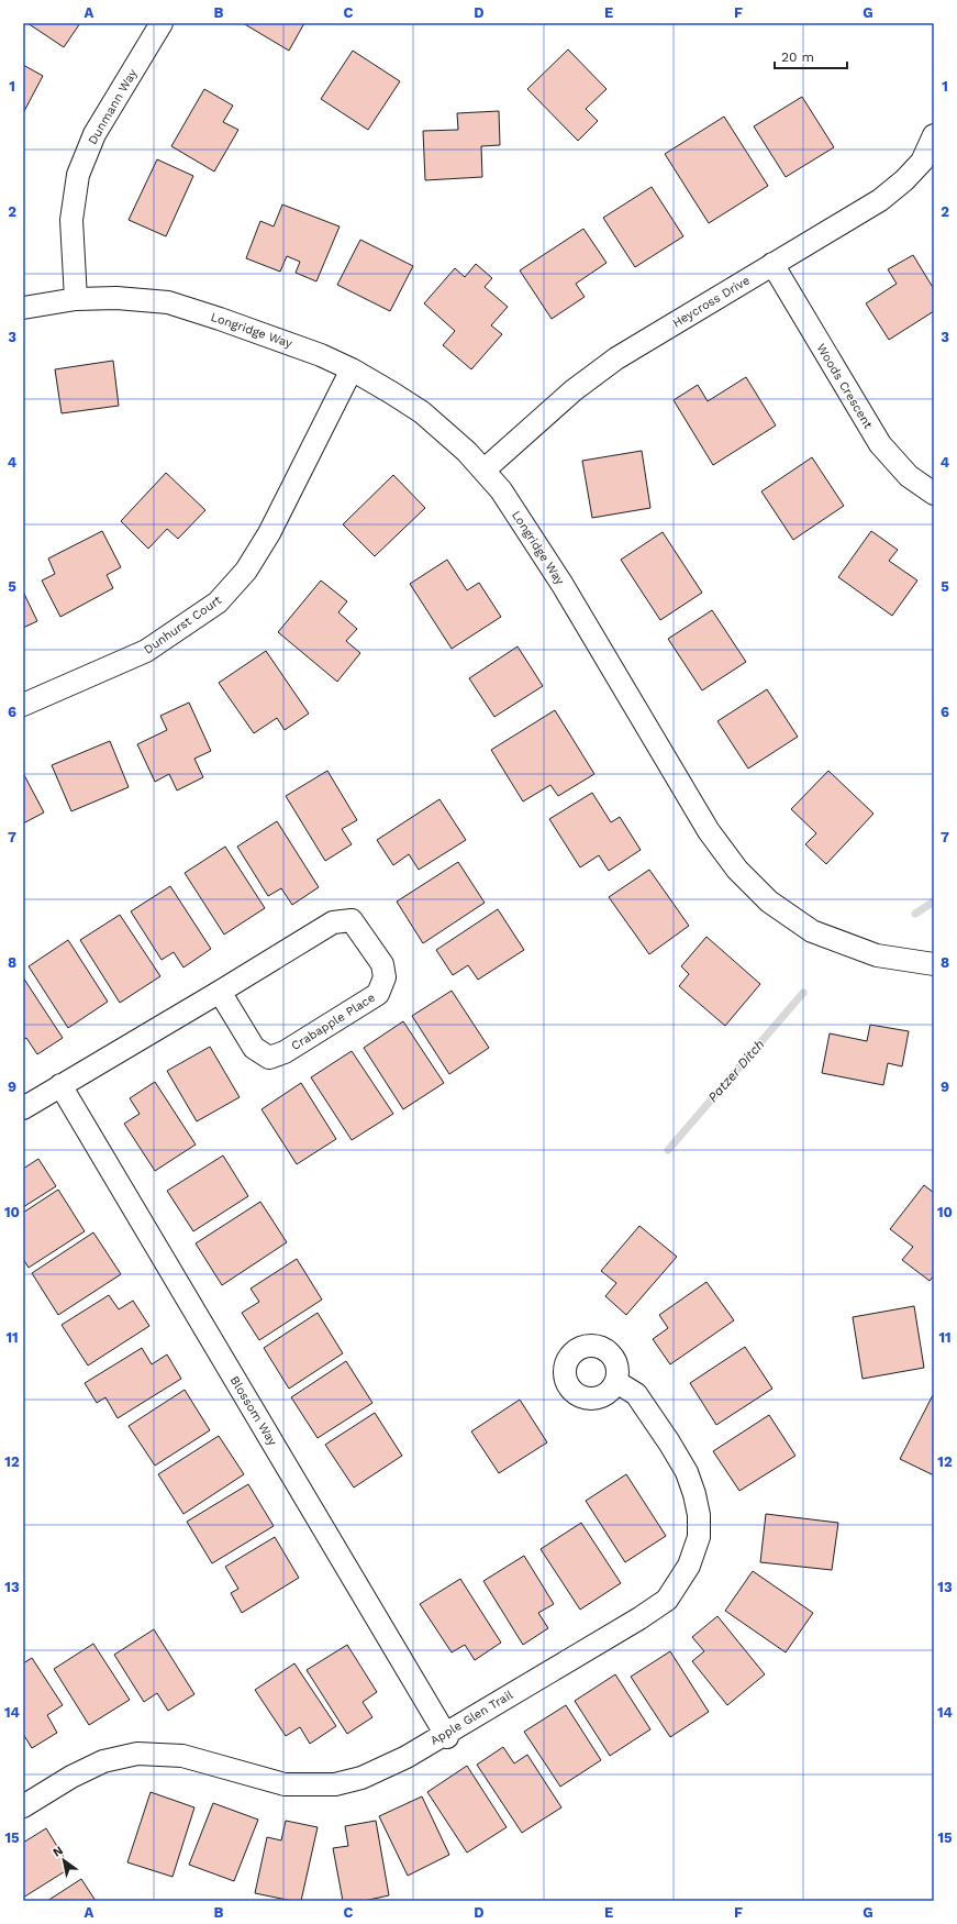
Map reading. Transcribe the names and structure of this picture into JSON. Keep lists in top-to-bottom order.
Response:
{
  "streets": {
    "street": [
      "Dunmann Way",
      "Heycross Drive",
      "Longridge Way",
      "Woods Crescent",
      "Dunhurst Court",
      "Crabapple Place",
      "Blossom Way",
      "Apple Glen Trail"
    ]
  },
  "crossings": [
    ["Dunmann Way", "Longridge Way"],
    ["Heycross Drive", "Longridge Way"],
    ["Heycross Drive", "Woods Crescent"],
    ["Longridge Way", "Dunhurst Court"],
    ["Crabapple Place", "Blossom Way"],
    ["Blossom Way", "Apple Glen Trail"]
  ],
  "water": ["Patzer Ditch"],
  "scale_bar": "20 m",
  "north": "top left",
  "grid": {
    "columns": [
      "A",
      "B",
      "C",
      "D",
      "E",
      "F",
      "G"
    ],
    "rows": [
      "1",
      "2",
      "3",
      "4",
      "5",
      "6",
      "7",
      "8",
      "9",
      "10",
      "11",
      "12",
      "13",
      "14",
      "15"
    ]
  }
}
